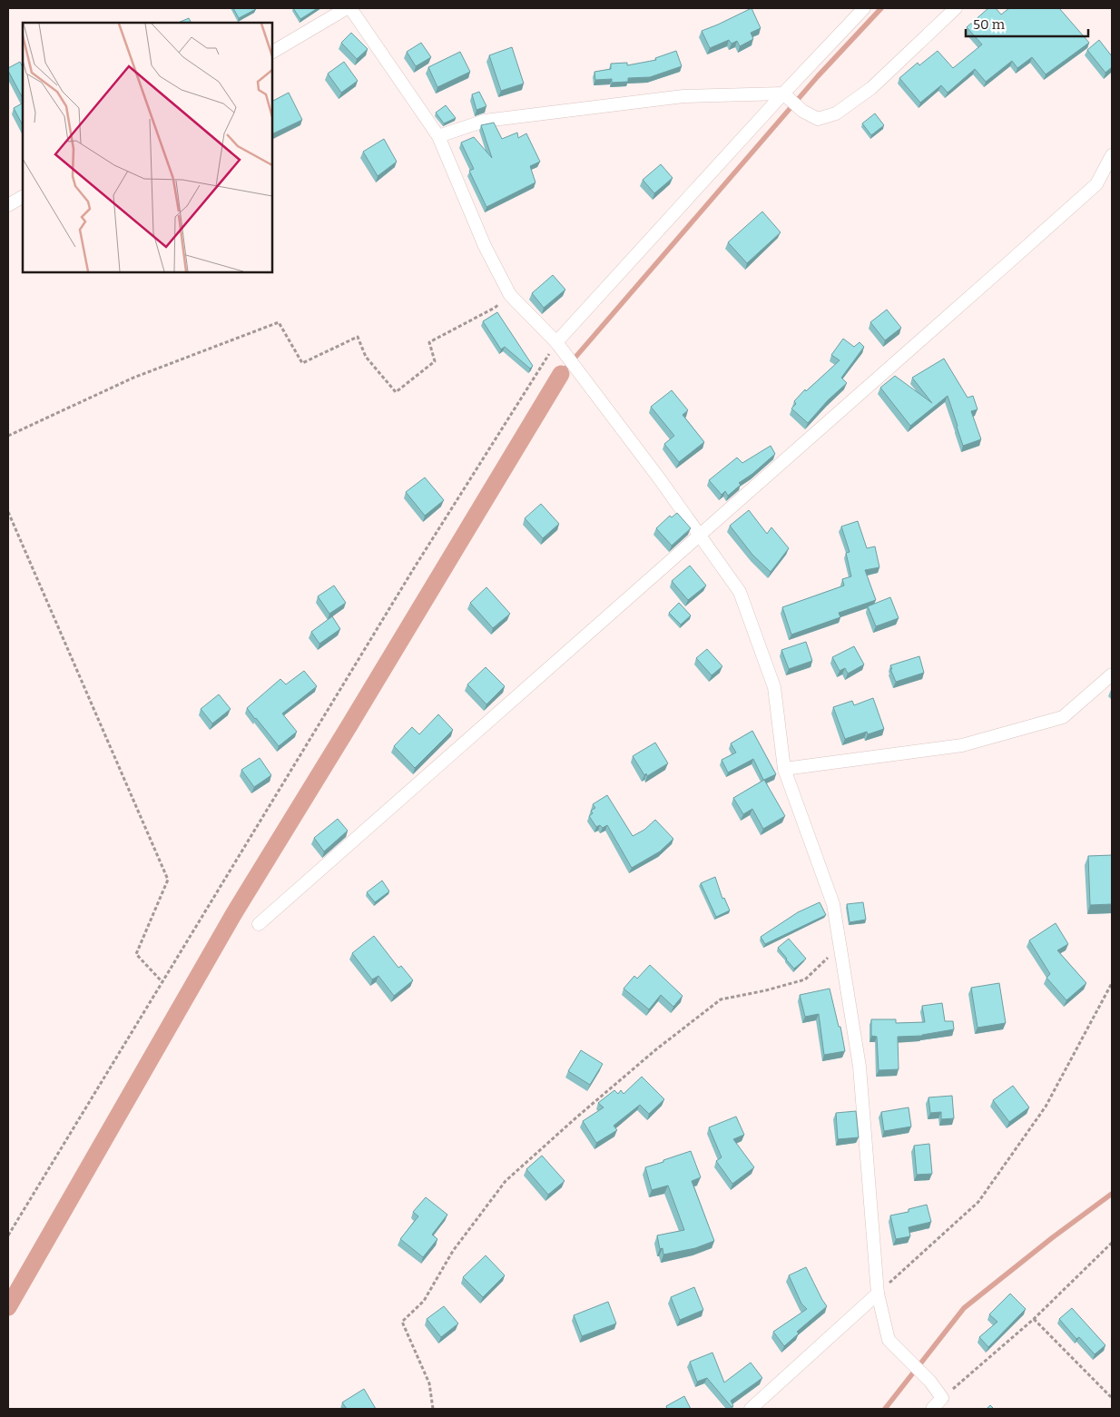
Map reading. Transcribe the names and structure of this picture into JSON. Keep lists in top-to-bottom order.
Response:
{
  "scale_bar": "50 m"
}
